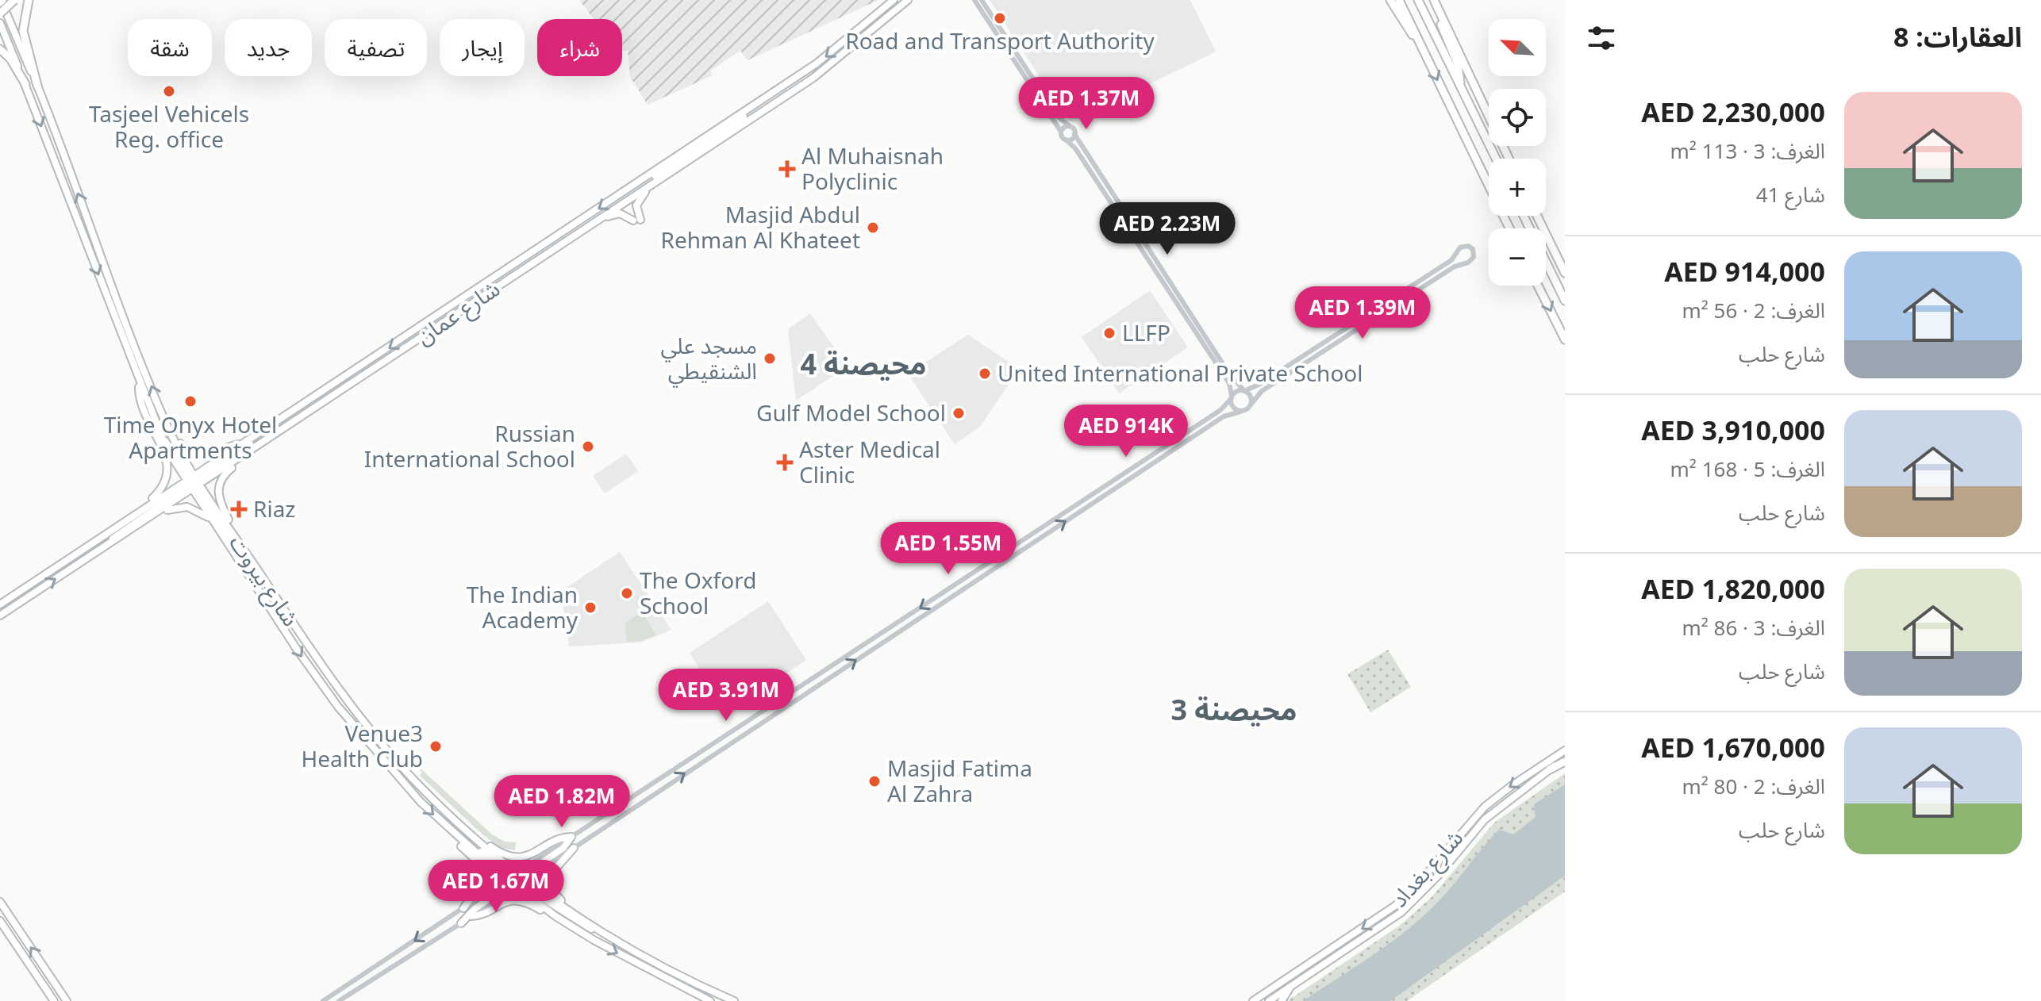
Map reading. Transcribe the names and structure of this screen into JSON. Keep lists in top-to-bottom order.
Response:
{
  "streets": {
    "main road": ["شارع عمان", "شارع بيروت", "شارع بغداد"]
  },
  "crossings": [
    ["شارع عمان", "شارع بيروت"]
  ],
  "districts": ["محيصنة 4", "محيصنة 3"],
  "places": {
    "other": [
      "Road and Transport Authority",
      "Tasjeel Vehicels Reg. office",
      "Masjid Abdul Rehman Al Khateet",
      "LLFP",
      "مسجد علي الشنقيطي",
      "United International Private School",
      "Time Onyx Hotel Apartments",
      "Gulf Model School",
      "Russian International School",
      "The Oxford School",
      "The Indian Academy",
      "Venue3 Health Club",
      "Masjid Fatima Al Zahra"
    ],
    "health": ["Al Muhaisnah Polyclinic", "Aster Medical Clinic", "Riaz"]
  },
  "north": "top left",
  "page": {
    "heading": "العقارات: 8",
    "map_buttons": ["+", "−"],
    "chip": [
      "شراء",
      "إيجار",
      "تصفية",
      "جديد",
      "شقة"
    ],
    "list": [
      {
        "name": "AED 2,230,000",
        "note": "الغرف: 3 · 113 m² · شارع 41"
      },
      {
        "name": "AED 914,000",
        "note": "الغرف: 2 · 56 m² · شارع حلب"
      },
      {
        "name": "AED 3,910,000",
        "note": "الغرف: 5 · 168 m² · شارع حلب"
      },
      {
        "name": "AED 1,820,000",
        "note": "الغرف: 3 · 86 m² · شارع حلب"
      },
      {
        "name": "AED 1,670,000",
        "note": "الغرف: 2 · 80 m² · شارع حلب"
      }
    ],
    "price": [
      "AED 1.37M",
      "AED 2.23M",
      "AED 1.39M",
      "AED 914K",
      "AED 1.55M",
      "AED 3.91M",
      "AED 1.82M",
      "AED 1.67M"
    ]
  }
}
